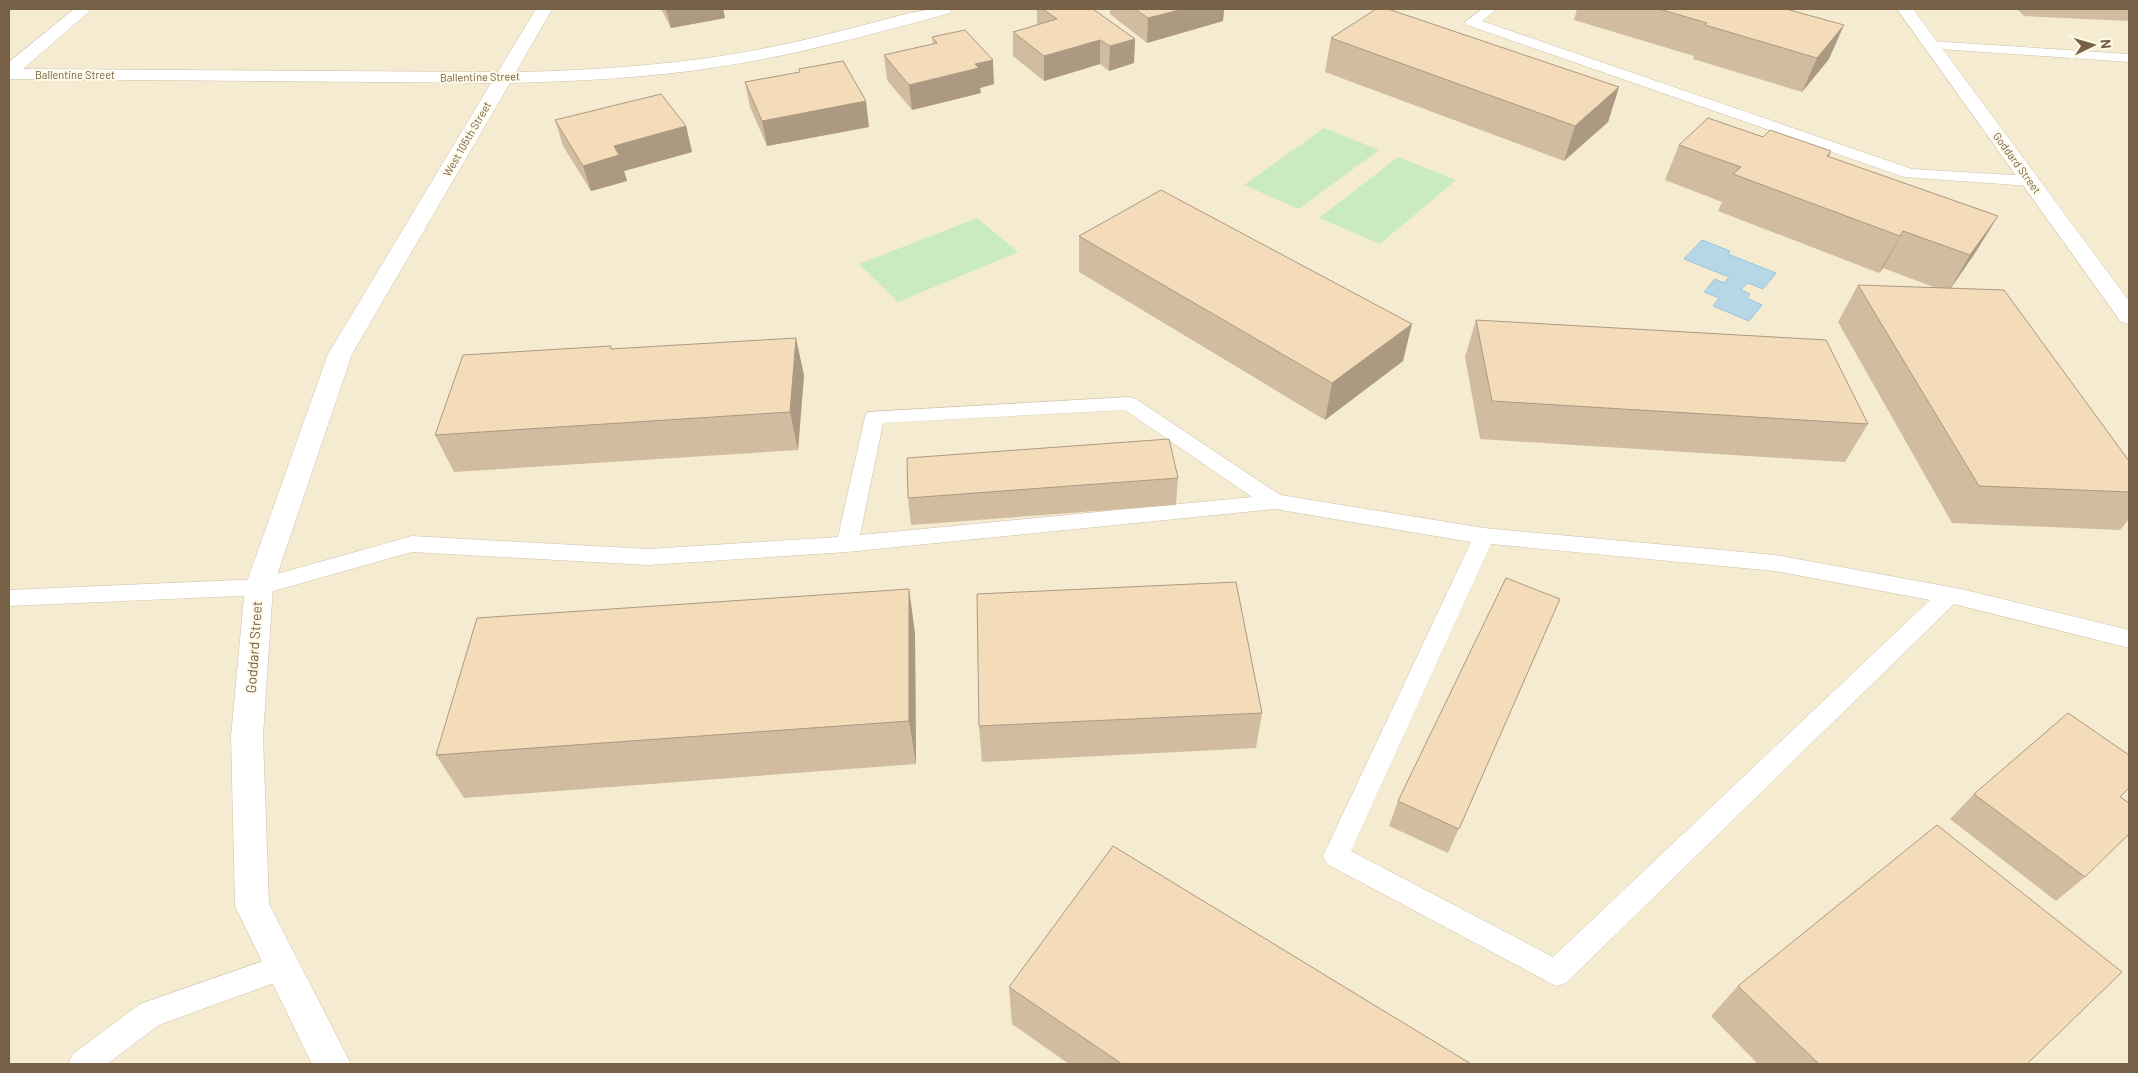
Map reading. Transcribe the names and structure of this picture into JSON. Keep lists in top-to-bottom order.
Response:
{
  "streets": {
    "street": ["Ballentine Street", "West 105th Street", "Goddard Street"]
  },
  "crossings": [
    ["Ballentine Street", "West 105th Street"],
    ["West 105th Street", "Goddard Street"]
  ],
  "north": "right"
}
